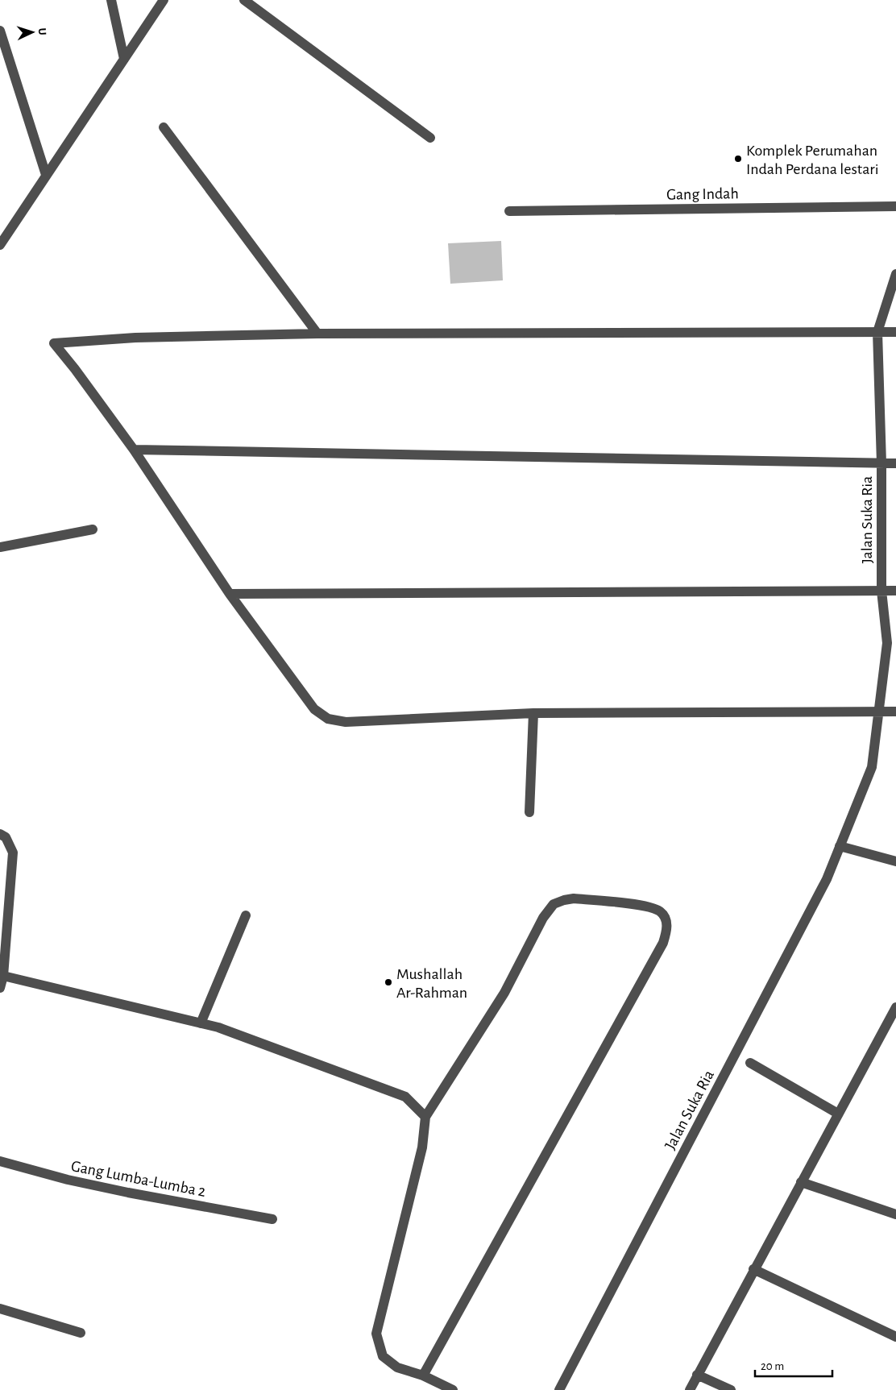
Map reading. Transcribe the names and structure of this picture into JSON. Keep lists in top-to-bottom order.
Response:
{
  "streets": {
    "street": ["Gang Indah", "Jalan Suka Ria", "Gang Lumba-Lumba 2"]
  },
  "places": ["Komplek Perumahan Indah Perdana lestari", "Mushallah Ar-Rahman"],
  "scale_bar": "20 m",
  "north": "right"
}
